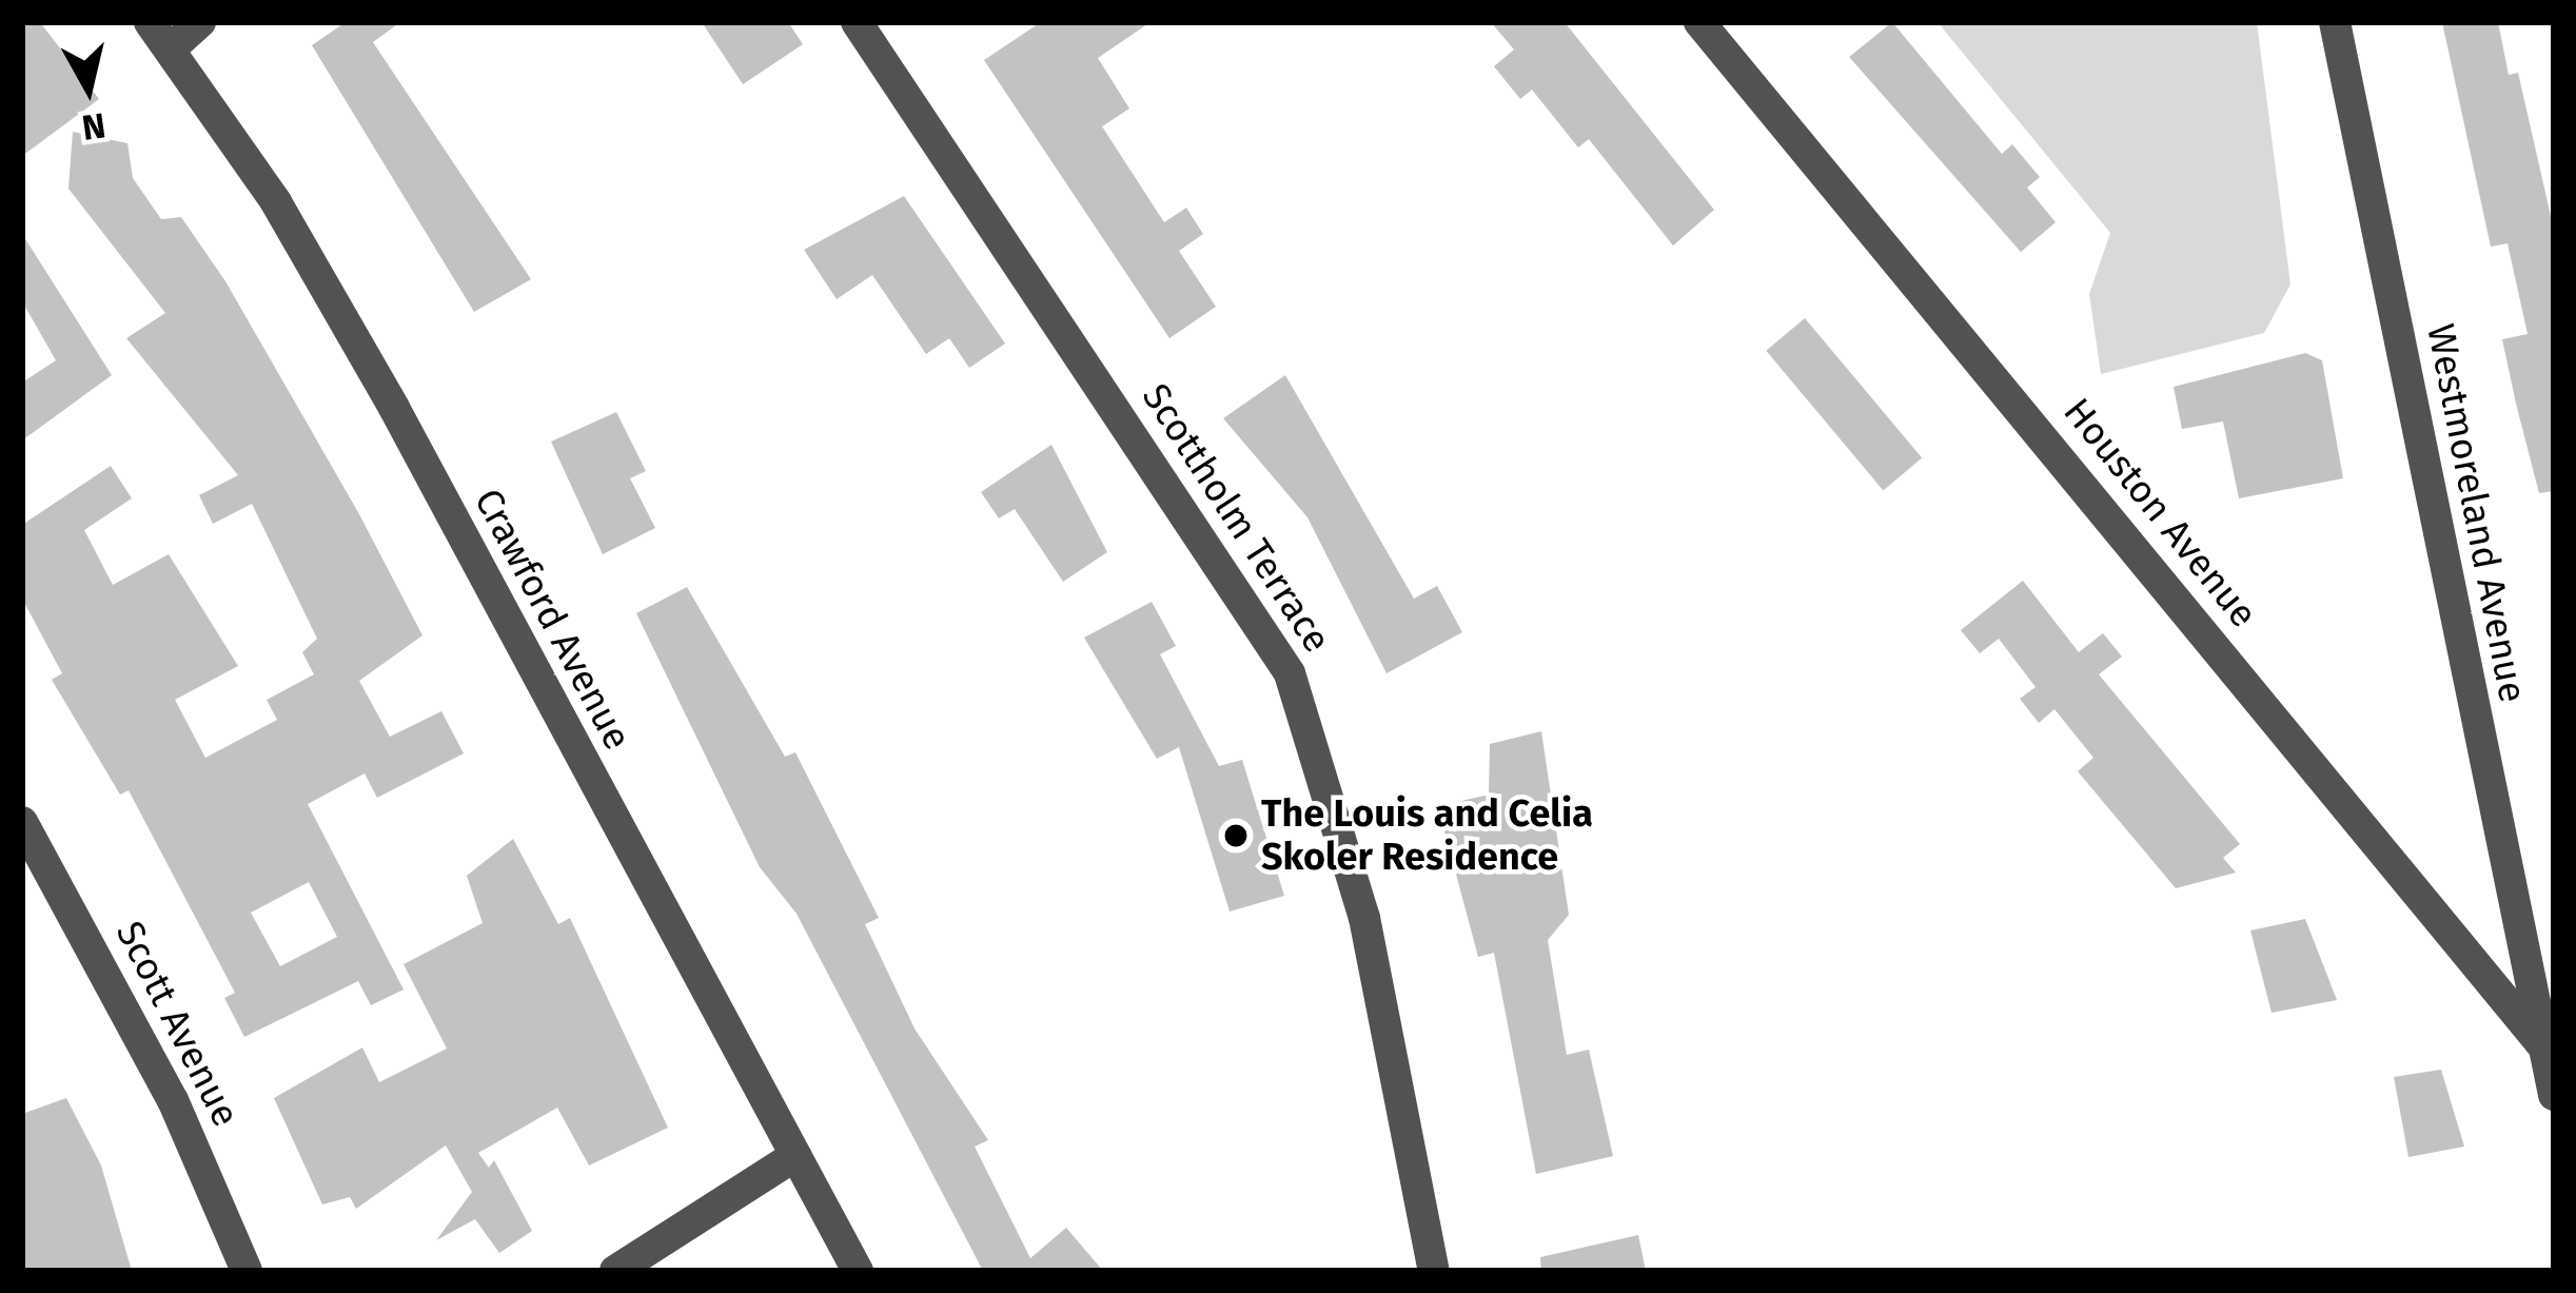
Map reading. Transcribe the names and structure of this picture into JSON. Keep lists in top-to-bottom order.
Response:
{
  "streets": {
    "street": [
      "Houston Avenue",
      "Westmoreland Avenue",
      "Scottholm Terrace",
      "Crawford Avenue",
      "Scott Avenue"
    ]
  },
  "crossings": [
    ["Houston Avenue", "Westmoreland Avenue"]
  ],
  "places": ["The Louis and Celia Skoler Residence"],
  "north": "bottom"
}
